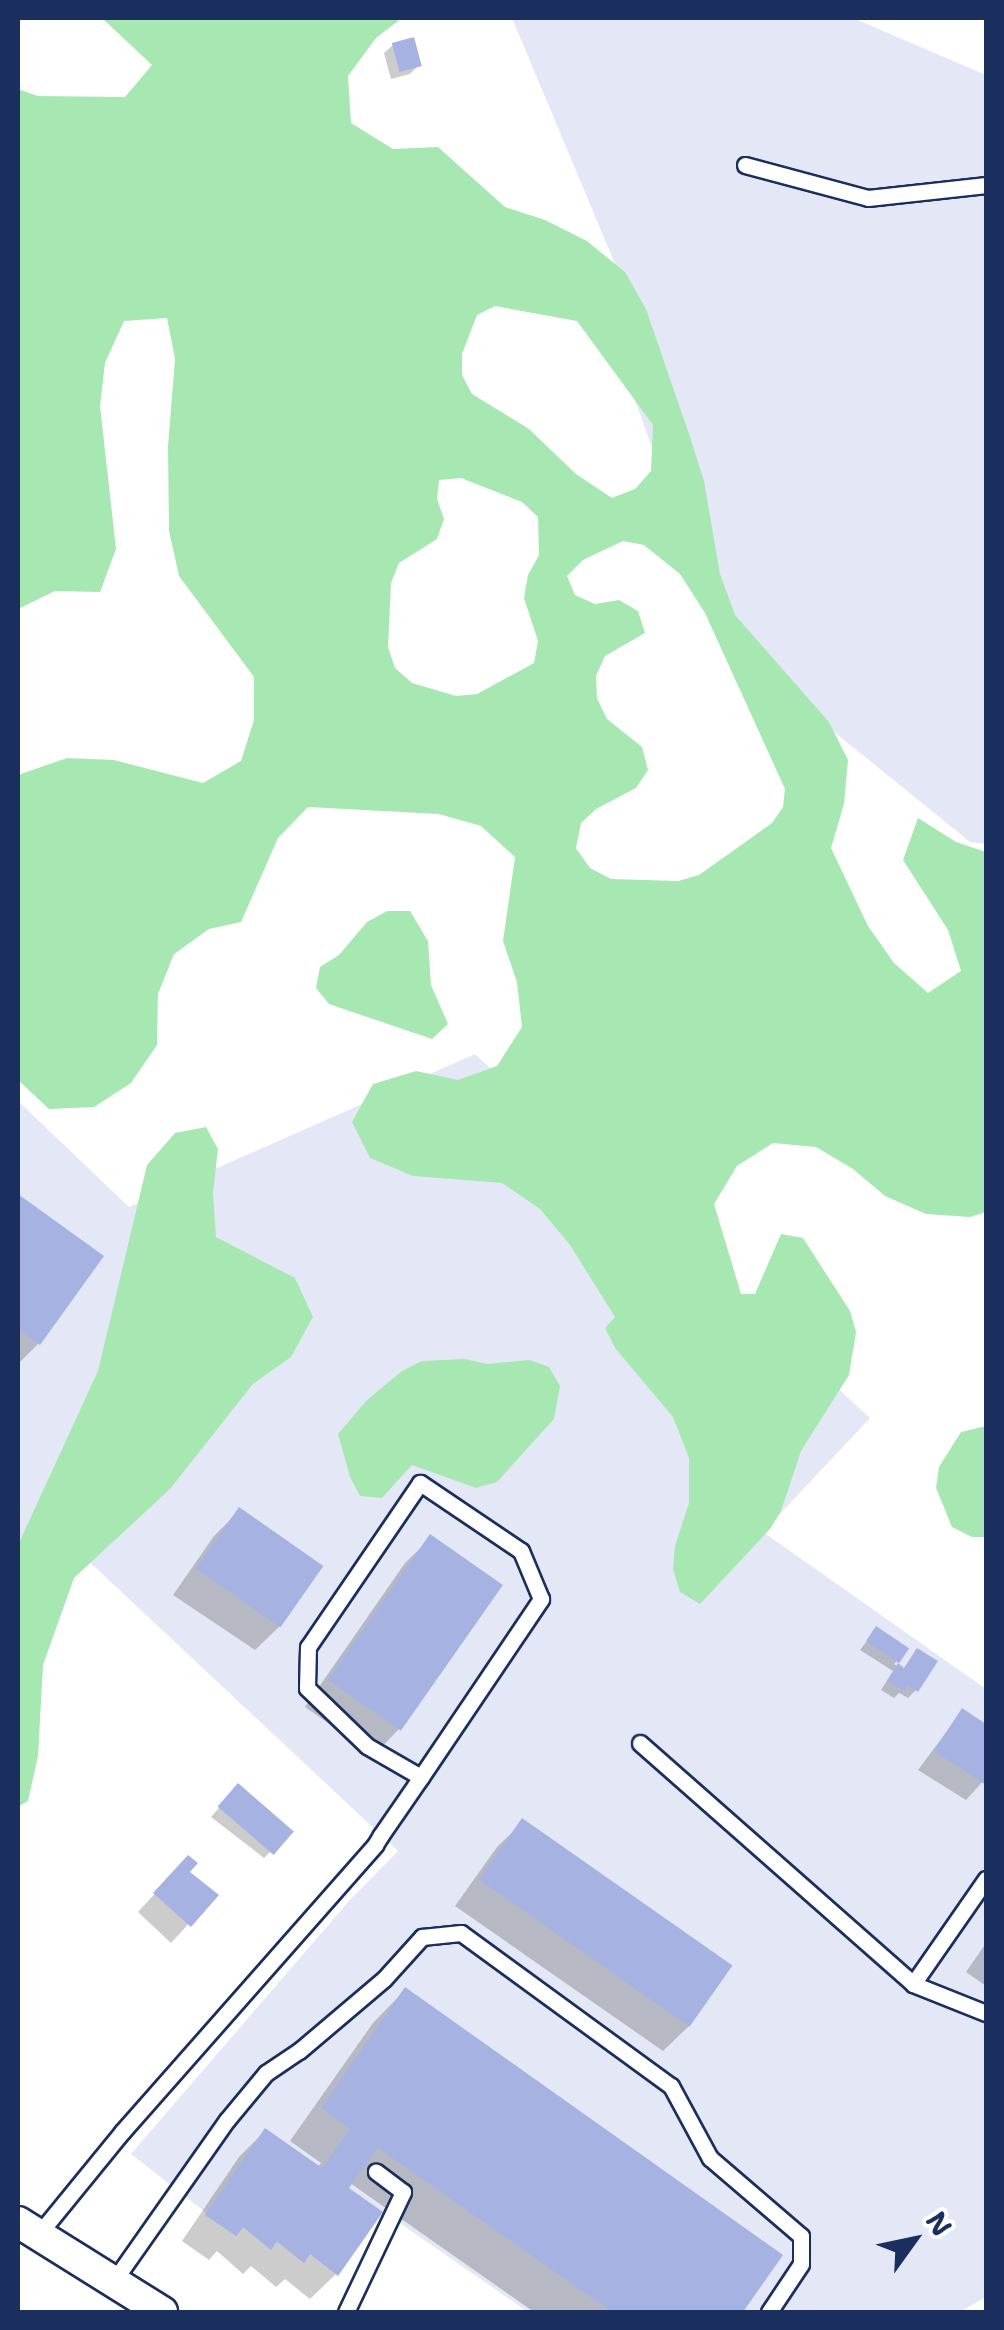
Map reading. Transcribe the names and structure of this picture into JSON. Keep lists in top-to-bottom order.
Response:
{
  "north": "top right"
}
